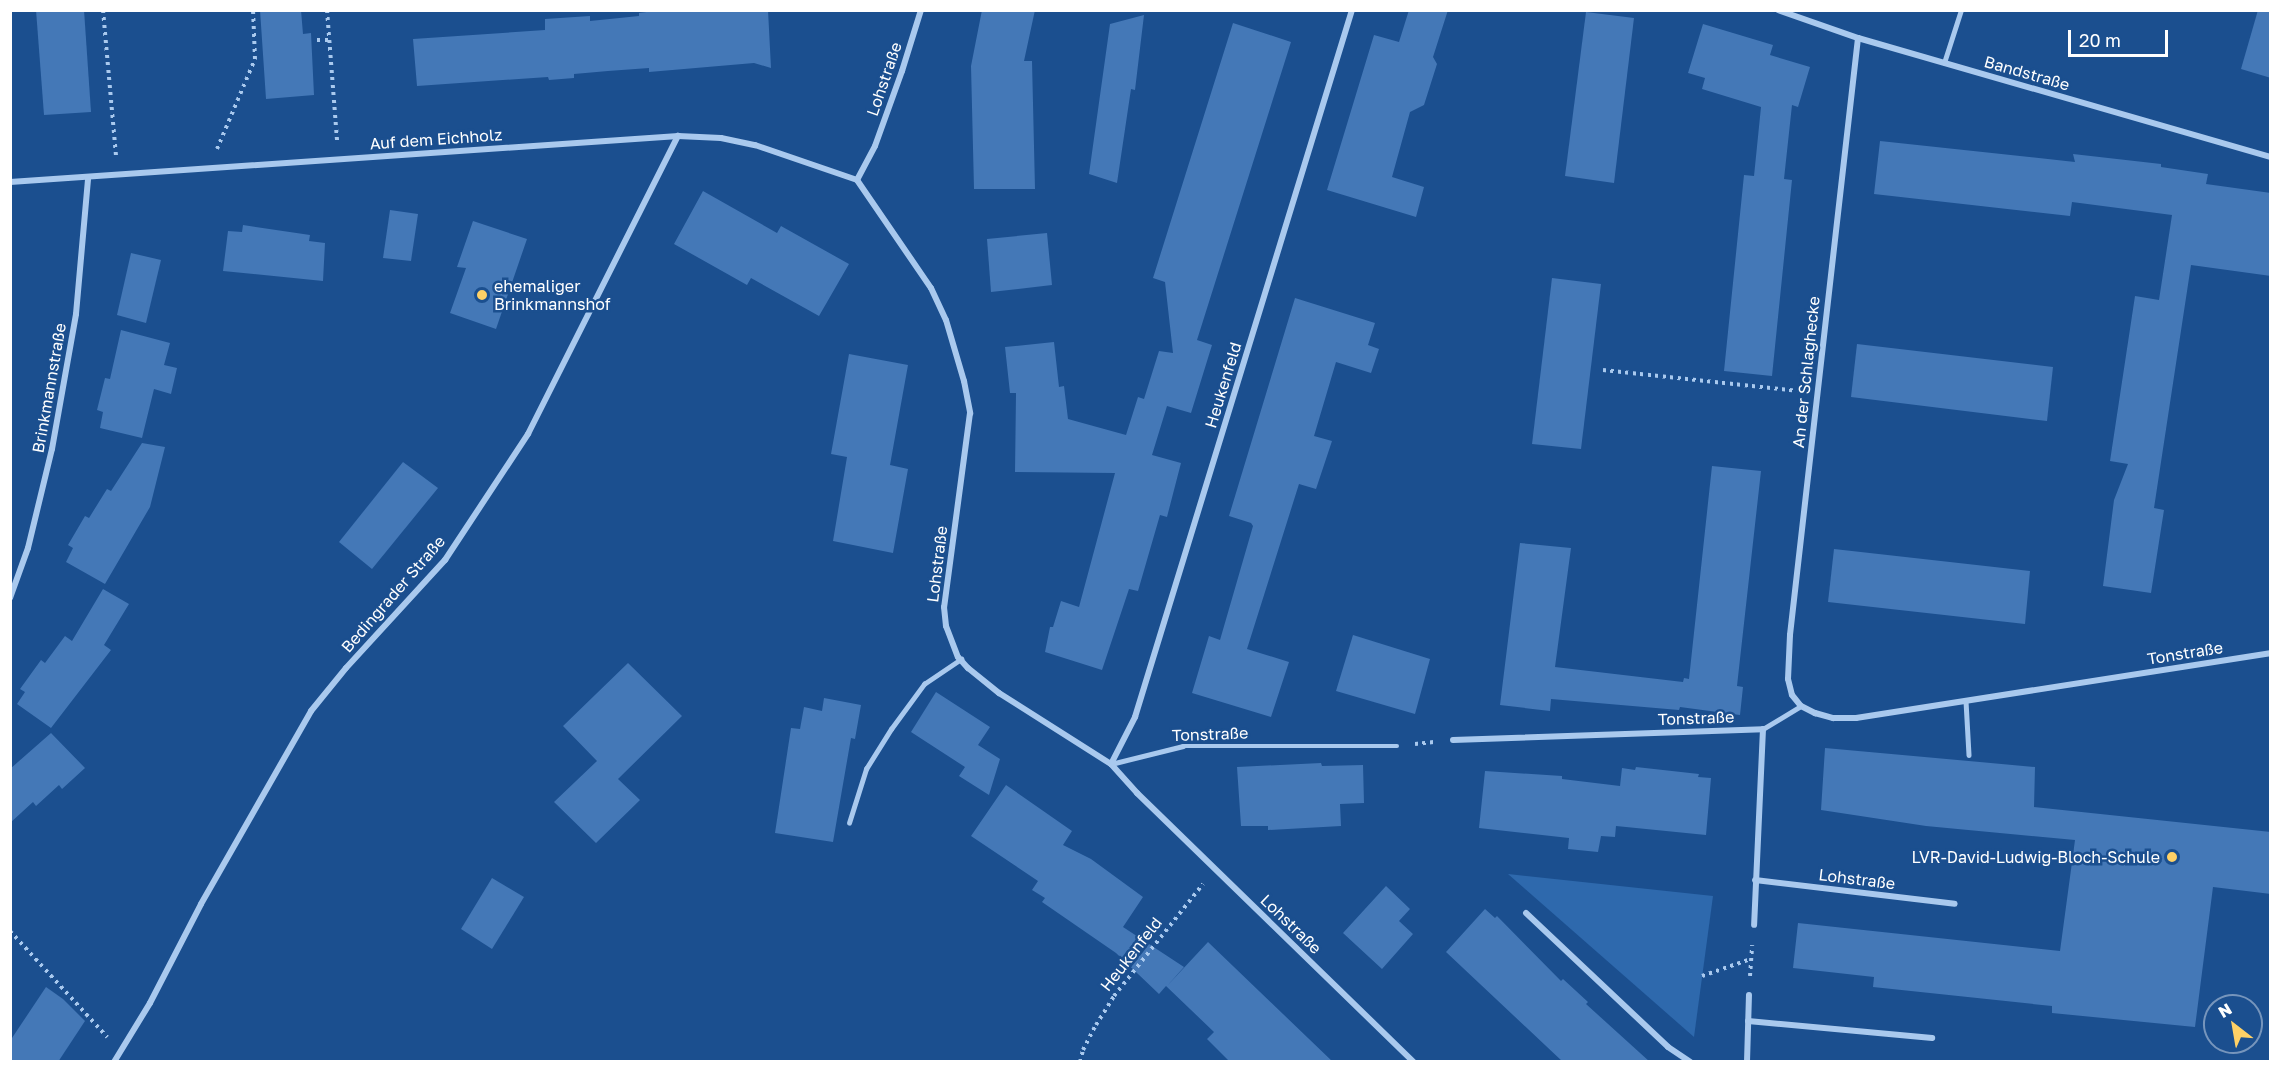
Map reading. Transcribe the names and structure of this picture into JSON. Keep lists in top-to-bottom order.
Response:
{
  "streets": {
    "street": [
      "Bandstraße",
      "Lohstraße",
      "Auf dem Eichholz",
      "An der Schlaghecke",
      "Heukenfeld",
      "Brinkmannstraße",
      "Bedingrader Straße",
      "Tonstraße"
    ]
  },
  "crossings": [
    ["Bandstraße", "An der Schlaghecke"],
    ["Lohstraße", "Auf dem Eichholz"],
    ["Lohstraße", "Heukenfeld"],
    ["Lohstraße", "Tonstraße"],
    ["Auf dem Eichholz", "Brinkmannstraße"],
    ["Auf dem Eichholz", "Bedingrader Straße"],
    ["An der Schlaghecke", "Tonstraße"],
    ["Heukenfeld", "Tonstraße"]
  ],
  "places": ["ehemaliger Brinkmannshof", "LVR-David-Ludwig-Bloch-Schule"],
  "scale_bar": "20 m",
  "north": "top left"
}
